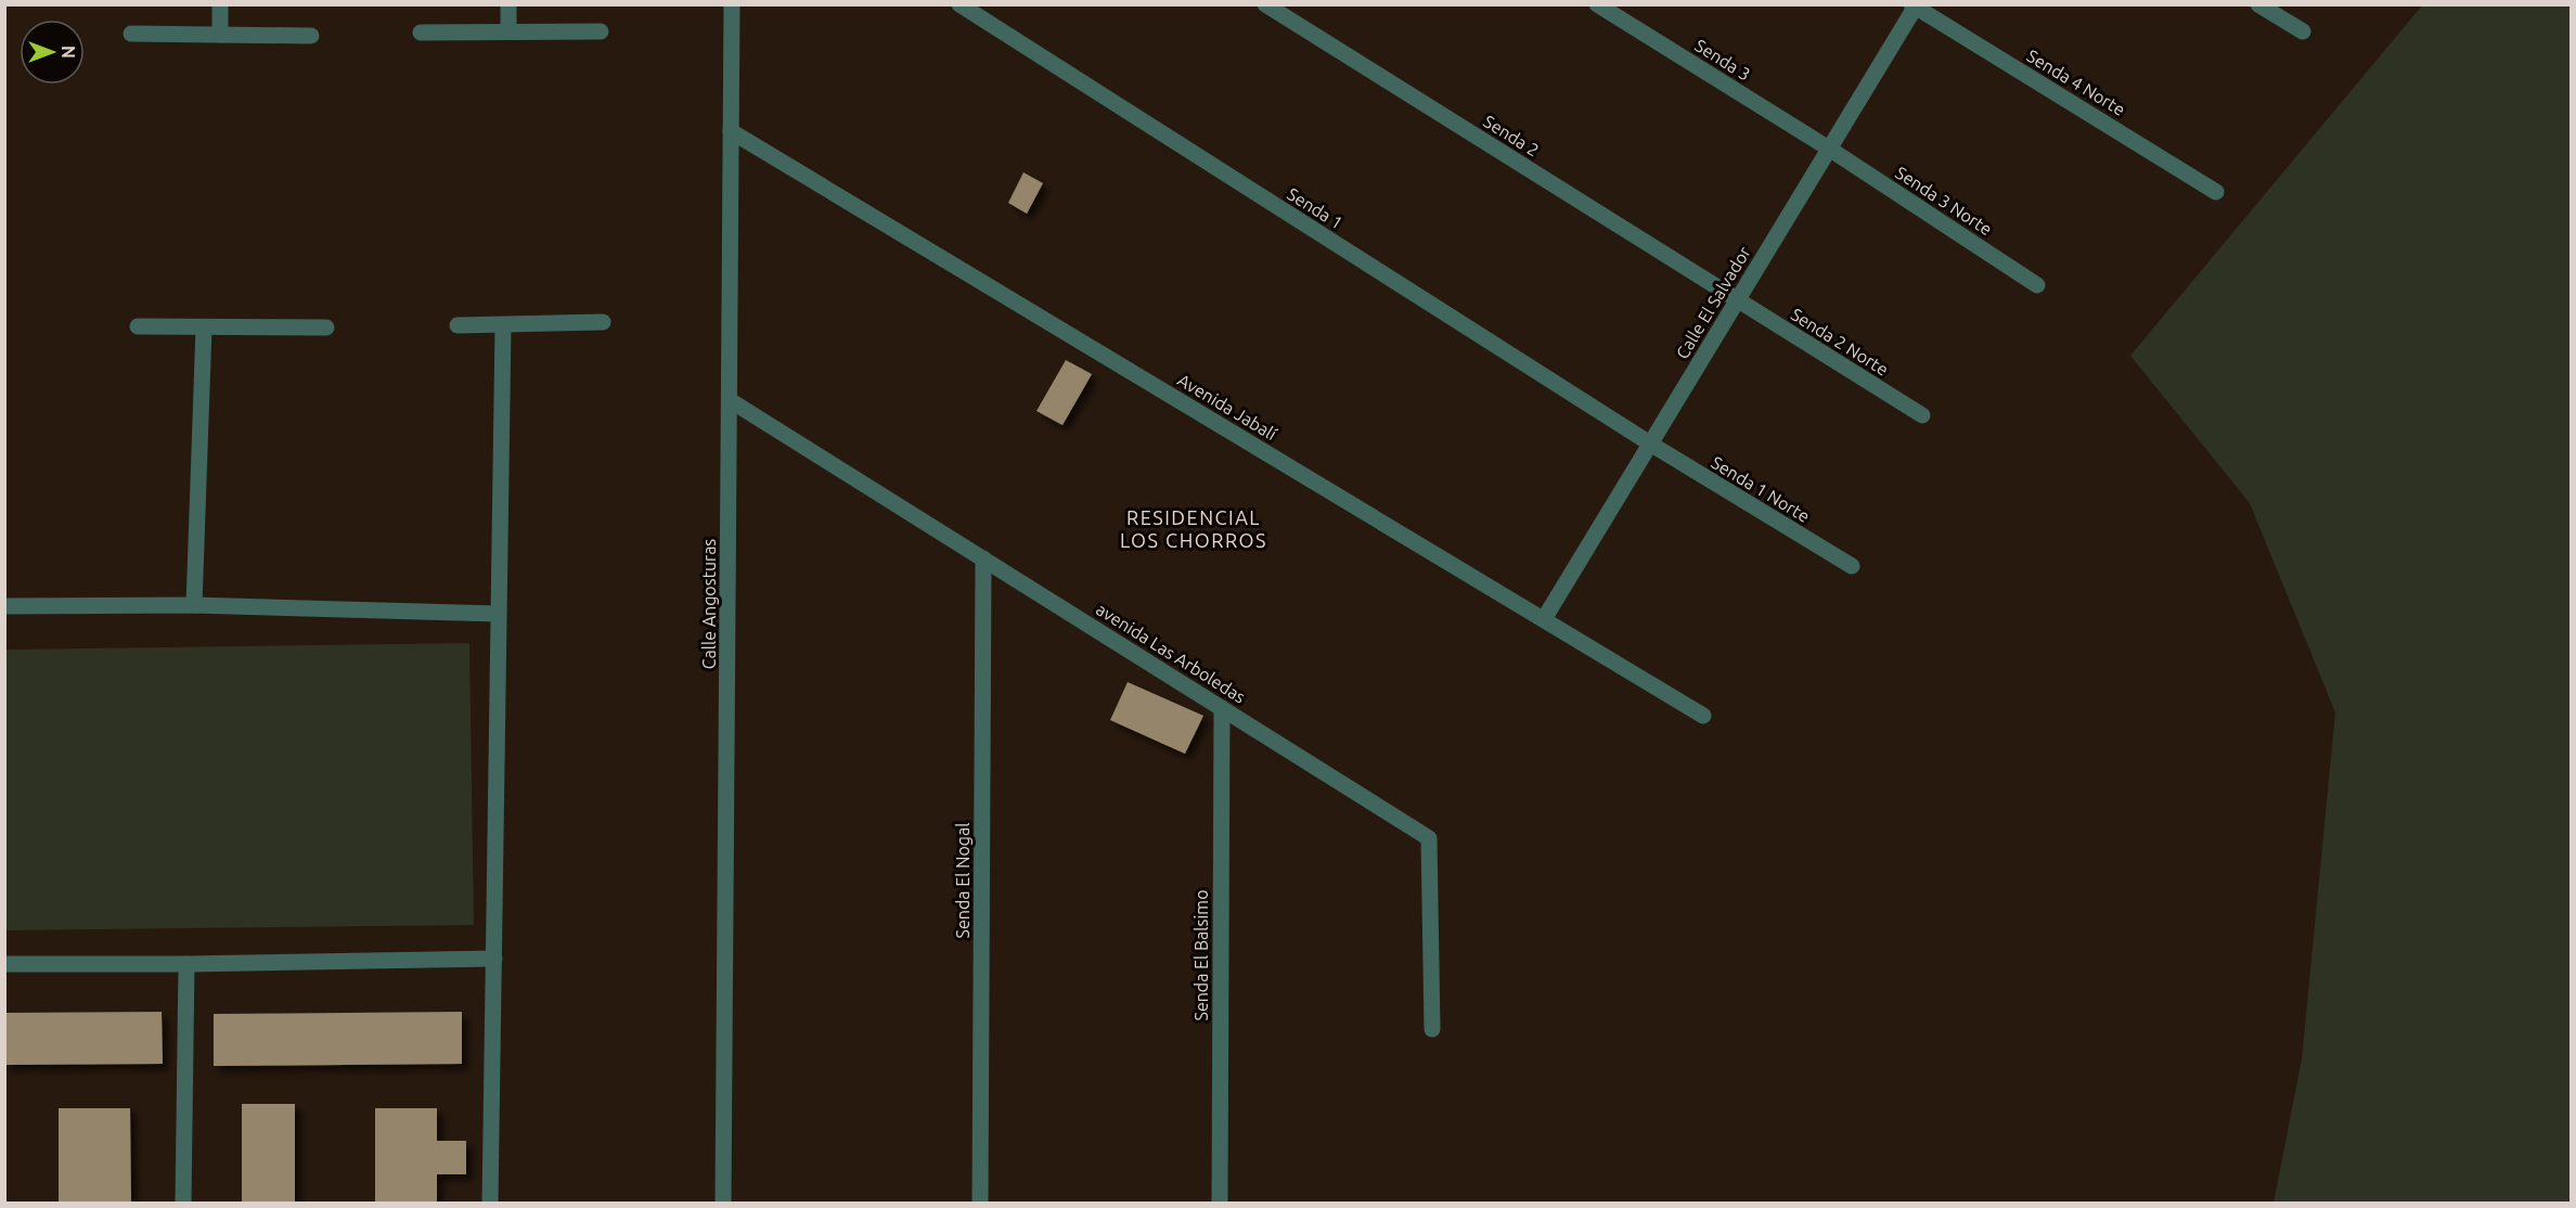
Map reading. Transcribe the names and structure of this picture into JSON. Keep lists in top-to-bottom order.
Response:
{
  "streets": {
    "street": [
      "Senda 3",
      "Senda 4 Norte",
      "Senda 2",
      "Senda 3 Norte",
      "Senda 1",
      "Calle El Salvador",
      "Senda 2 Norte",
      "Avenida Jabalí",
      "Senda 1 Norte",
      "Calle Angosturas",
      "avenida Las Arboledas",
      "Senda El Nogal",
      "Senda El Balsimo"
    ]
  },
  "crossings": [
    ["Senda 3", "Senda 3 Norte"],
    ["Senda 3", "Calle El Salvador"],
    ["Senda 4 Norte", "Calle El Salvador"],
    ["Senda 2", "Calle El Salvador"],
    ["Senda 2", "Senda 2 Norte"],
    ["Senda 3 Norte", "Calle El Salvador"],
    ["Senda 1", "Calle El Salvador"],
    ["Senda 1", "Senda 1 Norte"],
    ["Calle El Salvador", "Senda 2 Norte"],
    ["Calle El Salvador", "Avenida Jabalí"],
    ["Calle El Salvador", "Senda 1 Norte"],
    ["Avenida Jabalí", "Calle Angosturas"],
    ["Calle Angosturas", "avenida Las Arboledas"],
    ["avenida Las Arboledas", "Senda El Nogal"],
    ["avenida Las Arboledas", "Senda El Balsimo"]
  ],
  "districts": ["RESIDENCIAL LOS CHORROS"],
  "north": "right"
}
